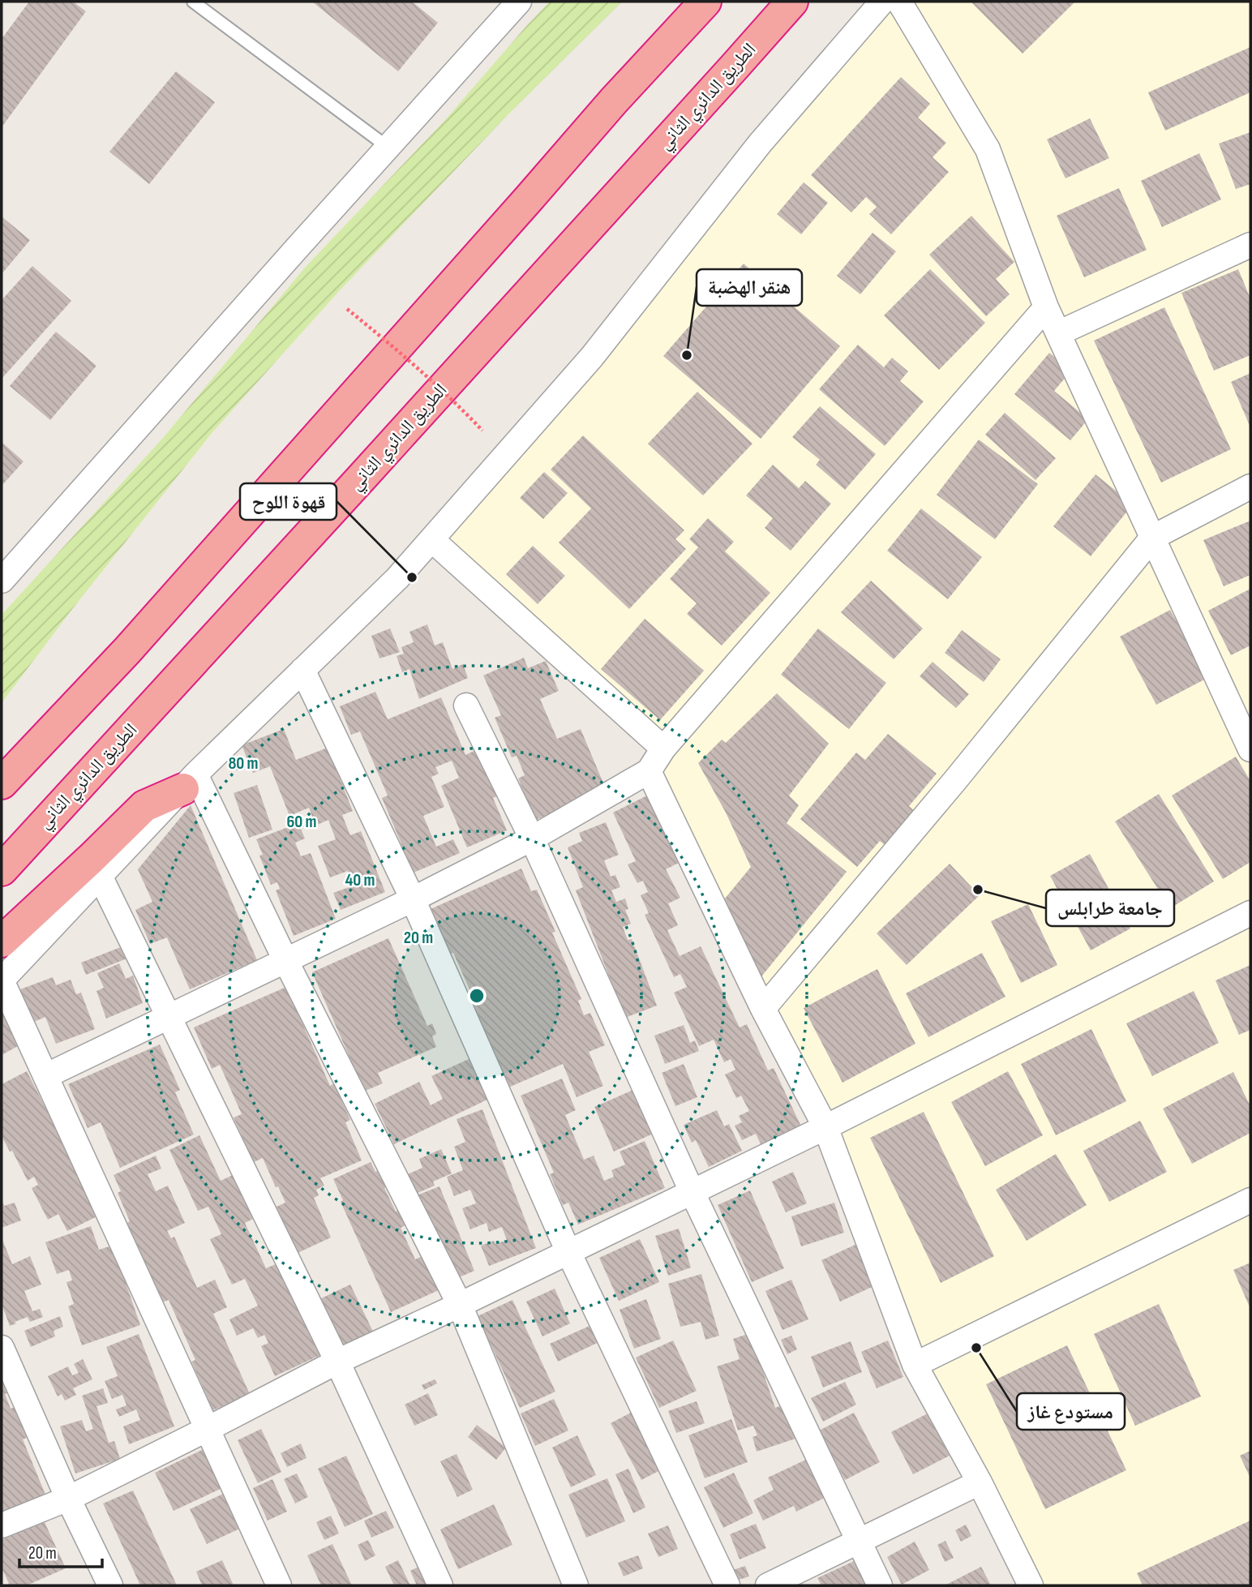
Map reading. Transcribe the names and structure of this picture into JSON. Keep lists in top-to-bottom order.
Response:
{
  "streets": {
    "highway": ["الطريق الدائري الثاني"]
  },
  "places": [
    "هنقر الهضبة",
    "قهوة اللوح",
    "جامعة طرابلس",
    "مستودع غاز"
  ],
  "scale_bar": "20 m",
  "rings": [
    "80 m",
    "60 m",
    "40 m",
    "20 m"
  ]
}
